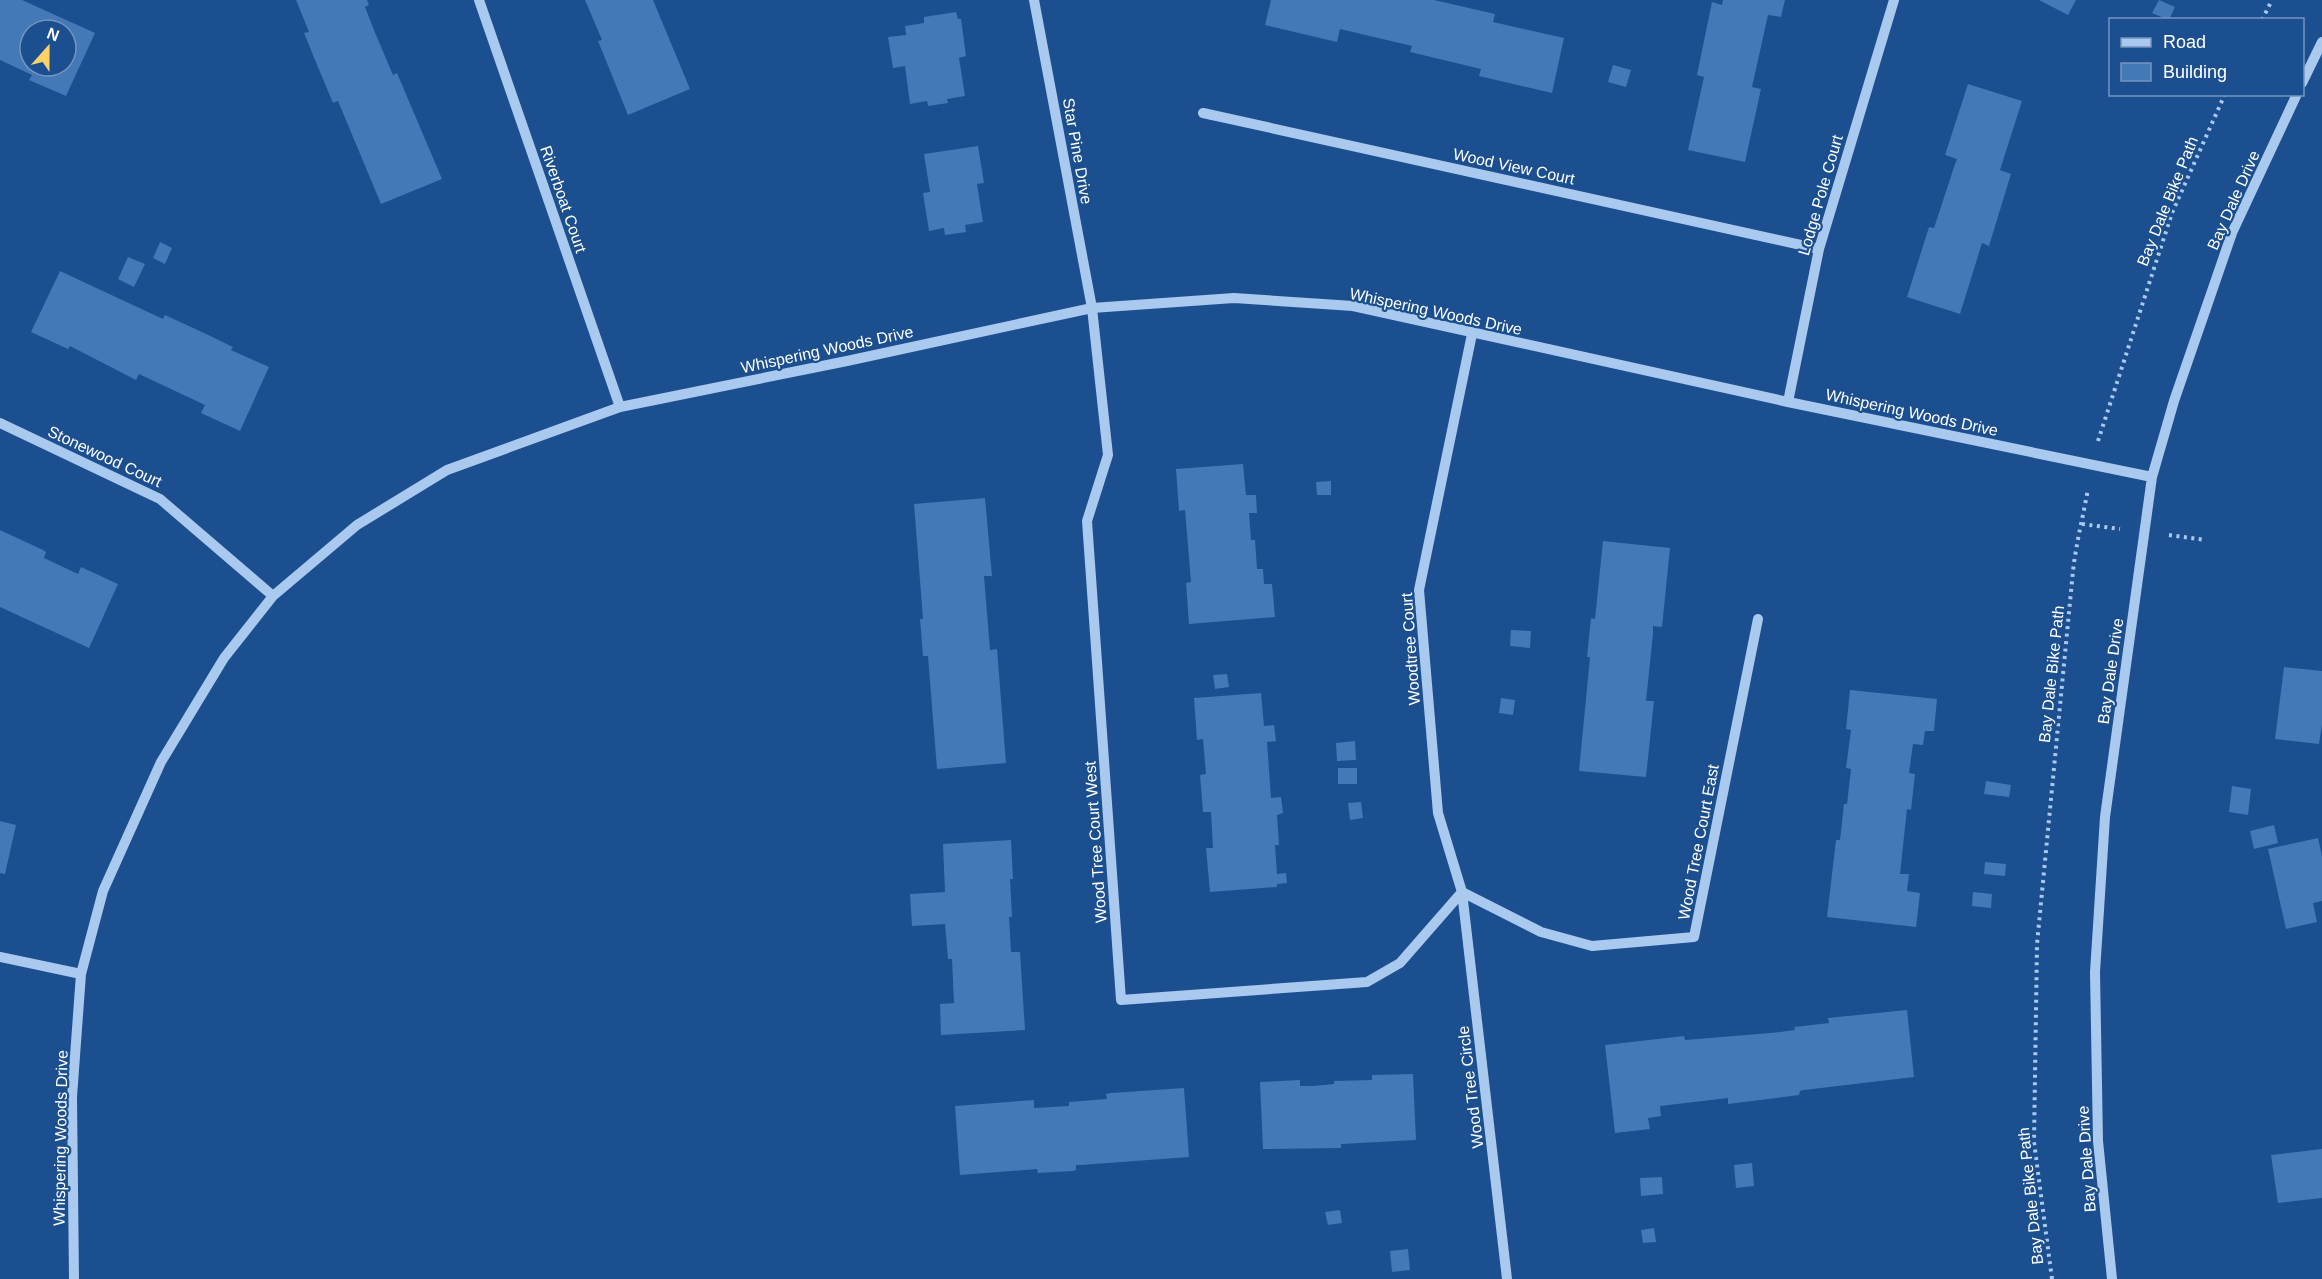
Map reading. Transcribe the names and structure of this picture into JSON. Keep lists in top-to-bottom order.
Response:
{
  "streets": {
    "street": [
      "Star Pine Drive",
      "Wood View Court",
      "Lodge Pole Court",
      "Riverboat Court",
      "Bay Dale Drive",
      "Whispering Woods Drive",
      "Stonewood Court",
      "Woodtree Court",
      "Wood Tree Court West",
      "Wood Tree Court East",
      "Wood Tree Circle"
    ],
    "path": ["Bay Dale Bike Path"]
  },
  "crossings": [
    ["Star Pine Drive", "Whispering Woods Drive"],
    ["Star Pine Drive", "Wood Tree Court West"],
    ["Wood View Court", "Lodge Pole Court"],
    ["Lodge Pole Court", "Whispering Woods Drive"],
    ["Riverboat Court", "Whispering Woods Drive"],
    ["Bay Dale Drive", "Whispering Woods Drive"],
    ["Bay Dale Bike Path", "Whispering Woods Drive"],
    ["Whispering Woods Drive", "Stonewood Court"],
    ["Whispering Woods Drive", "Woodtree Court"],
    ["Whispering Woods Drive", "Wood Tree Court West"],
    ["Woodtree Court", "Wood Tree Court West"],
    ["Woodtree Court", "Wood Tree Court East"],
    ["Woodtree Court", "Wood Tree Circle"],
    ["Wood Tree Court West", "Wood Tree Court East"],
    ["Wood Tree Court West", "Wood Tree Circle"],
    ["Wood Tree Court East", "Wood Tree Circle"]
  ],
  "legend": ["Road", "Building"],
  "north": "top"
}
